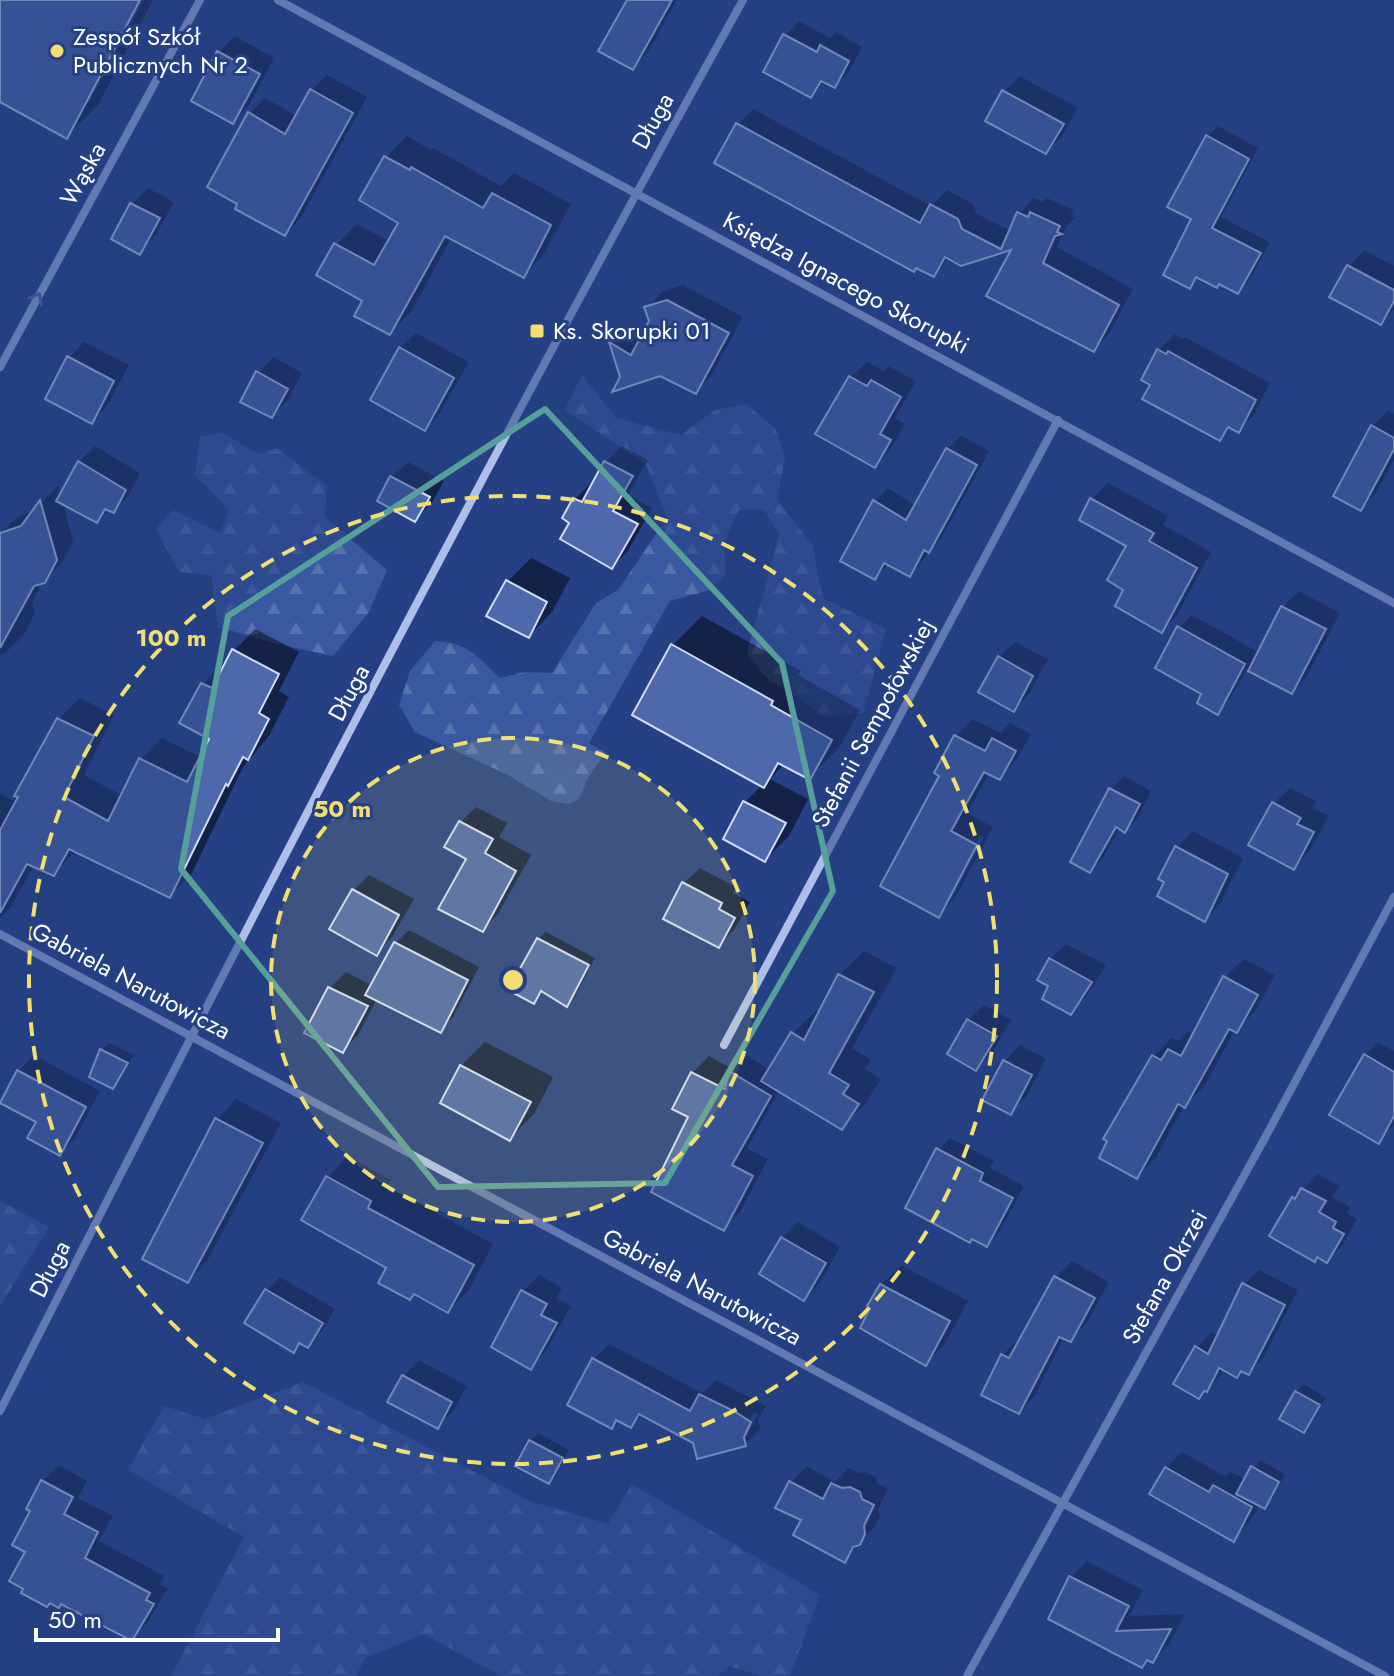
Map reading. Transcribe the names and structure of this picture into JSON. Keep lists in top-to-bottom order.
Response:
{
  "streets": {
    "street": [
      "Długa",
      "Wąska",
      "Księdza Ignacego Skorupki",
      "Stefanii Sempołowskiej",
      "Gabriela Narutowicza",
      "Stefana Okrzei"
    ]
  },
  "crossings": [
    ["Długa", "Księdza Ignacego Skorupki"],
    ["Długa", "Gabriela Narutowicza"],
    ["Księdza Ignacego Skorupki", "Stefanii Sempołowskiej"],
    ["Gabriela Narutowicza", "Stefana Okrzei"]
  ],
  "one_way": ["Wąska"],
  "places": {
    "other": ["Zespół Szkół Publicznych Nr 2"],
    "transit": ["Ks. Skorupki 01"]
  },
  "scale_bar": "50 m",
  "rings": ["100 m", "50 m"]
}
